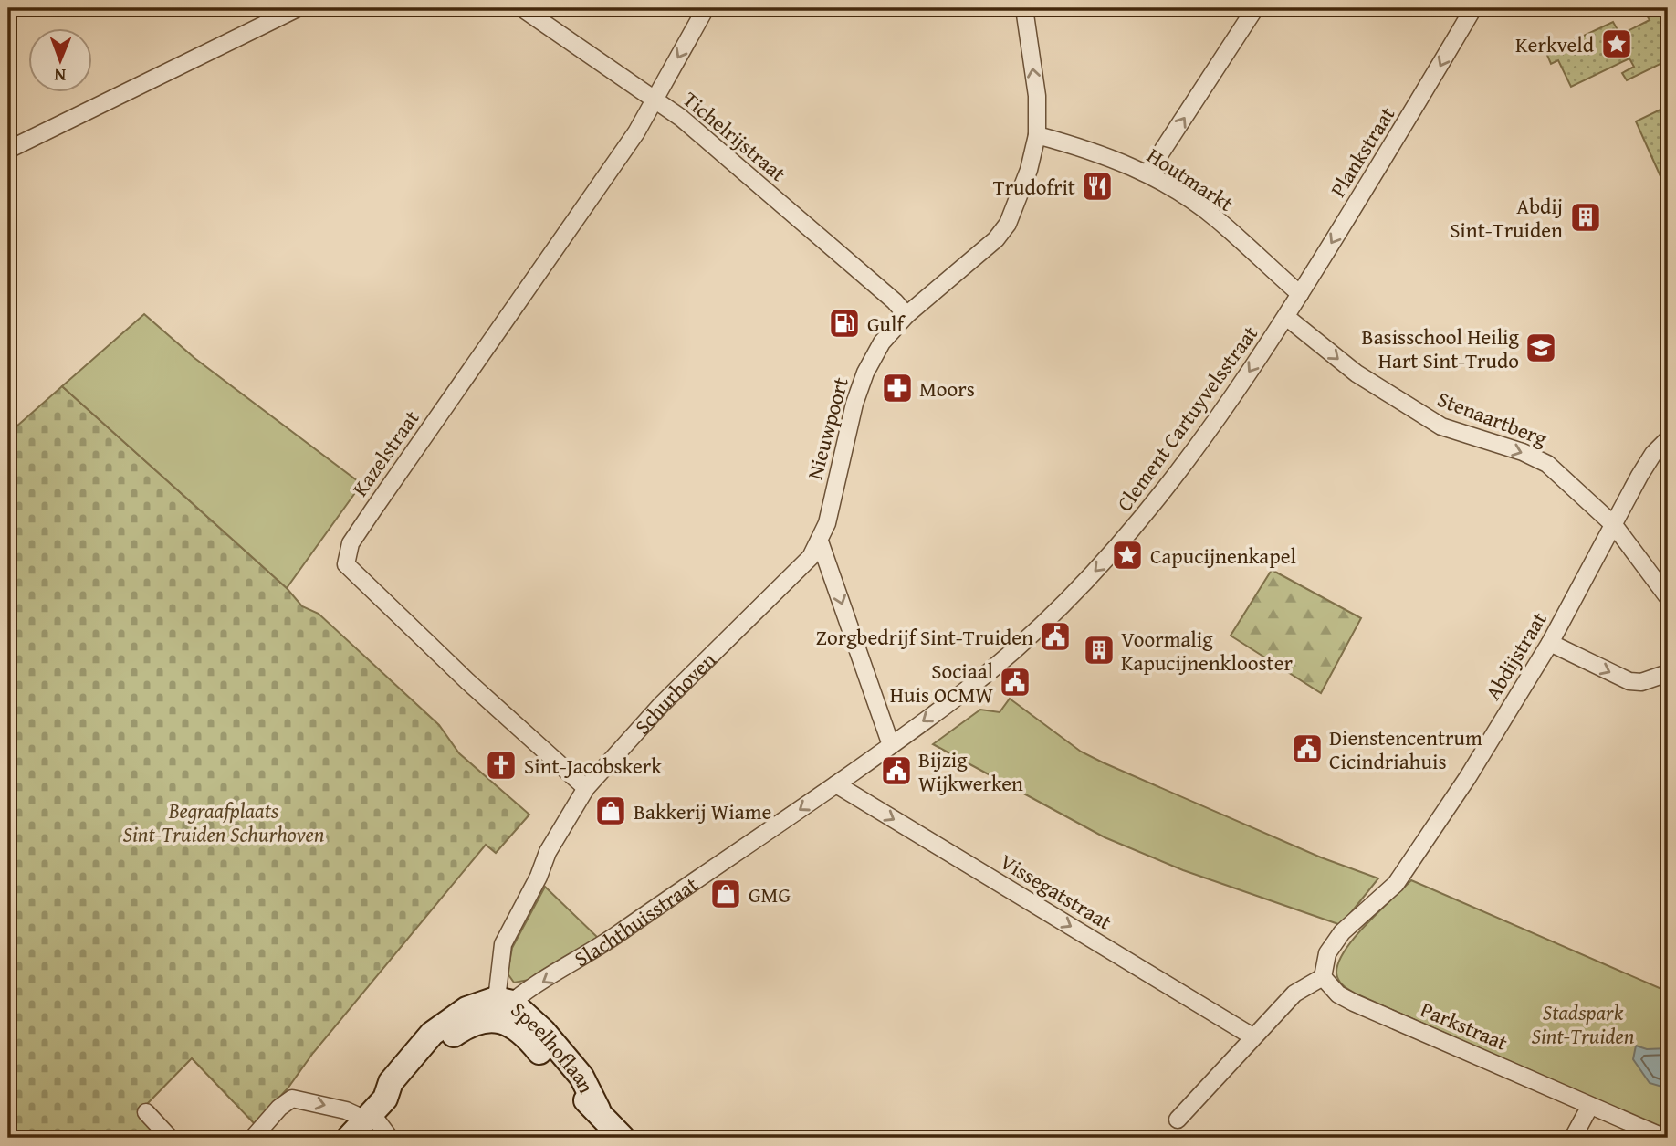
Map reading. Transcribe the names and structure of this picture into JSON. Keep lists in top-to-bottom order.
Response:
{
  "streets": {
    "street": [
      "Tichelrijstraat",
      "Plankstraat",
      "Houtmarkt",
      "Clement Cartuyvelsstraat",
      "Stenaartberg",
      "Nieuwpoort",
      "Kazelstraat",
      "Abdijstraat",
      "Schurhoven",
      "Vissegatstraat",
      "Slachthuisstraat",
      "Parkstraat",
      "Speelhoflaan"
    ]
  },
  "crossings": [
    ["Tichelrijstraat", "Nieuwpoort"],
    ["Tichelrijstraat", "Kazelstraat"],
    ["Plankstraat", "Houtmarkt"],
    ["Plankstraat", "Clement Cartuyvelsstraat"],
    ["Plankstraat", "Stenaartberg"],
    ["Houtmarkt", "Nieuwpoort"],
    ["Clement Cartuyvelsstraat", "Stenaartberg"],
    ["Clement Cartuyvelsstraat", "Slachthuisstraat"],
    ["Stenaartberg", "Abdijstraat"],
    ["Nieuwpoort", "Schurhoven"],
    ["Kazelstraat", "Schurhoven"],
    ["Abdijstraat", "Parkstraat"],
    ["Schurhoven", "Slachthuisstraat"],
    ["Schurhoven", "Speelhoflaan"],
    ["Vissegatstraat", "Slachthuisstraat"],
    ["Slachthuisstraat", "Speelhoflaan"]
  ],
  "one_way": [
    "Plankstraat",
    "Clement Cartuyvelsstraat",
    "Stenaartberg",
    "Vissegatstraat",
    "Slachthuisstraat"
  ],
  "parks": ["Begraafplaats Sint-Truiden Schurhoven", "Stadspark Sint-Truiden"],
  "places": {
    "place": ["Kerkveld", "Capucijnenkapel"],
    "restaurant": ["Trudofrit"],
    "building": ["Abdij Sint-Truiden", "Voormalig Kapucijnenklooster"],
    "fuel station": ["Gulf"],
    "school or university": ["Basisschool Heilig Hart Sint-Trudo"],
    "pharmacy": ["Moors"],
    "public building": [
      "Zorgbedrijf Sint-Truiden",
      "Sociaal Huis OCMW",
      "Dienstencentrum Cicindriahuis",
      "Bijzig Wijkwerken"
    ],
    "church": ["Sint-Jacobskerk"],
    "shop": ["Bakkerij Wiame", "GMG"]
  },
  "north": "bottom"
}
